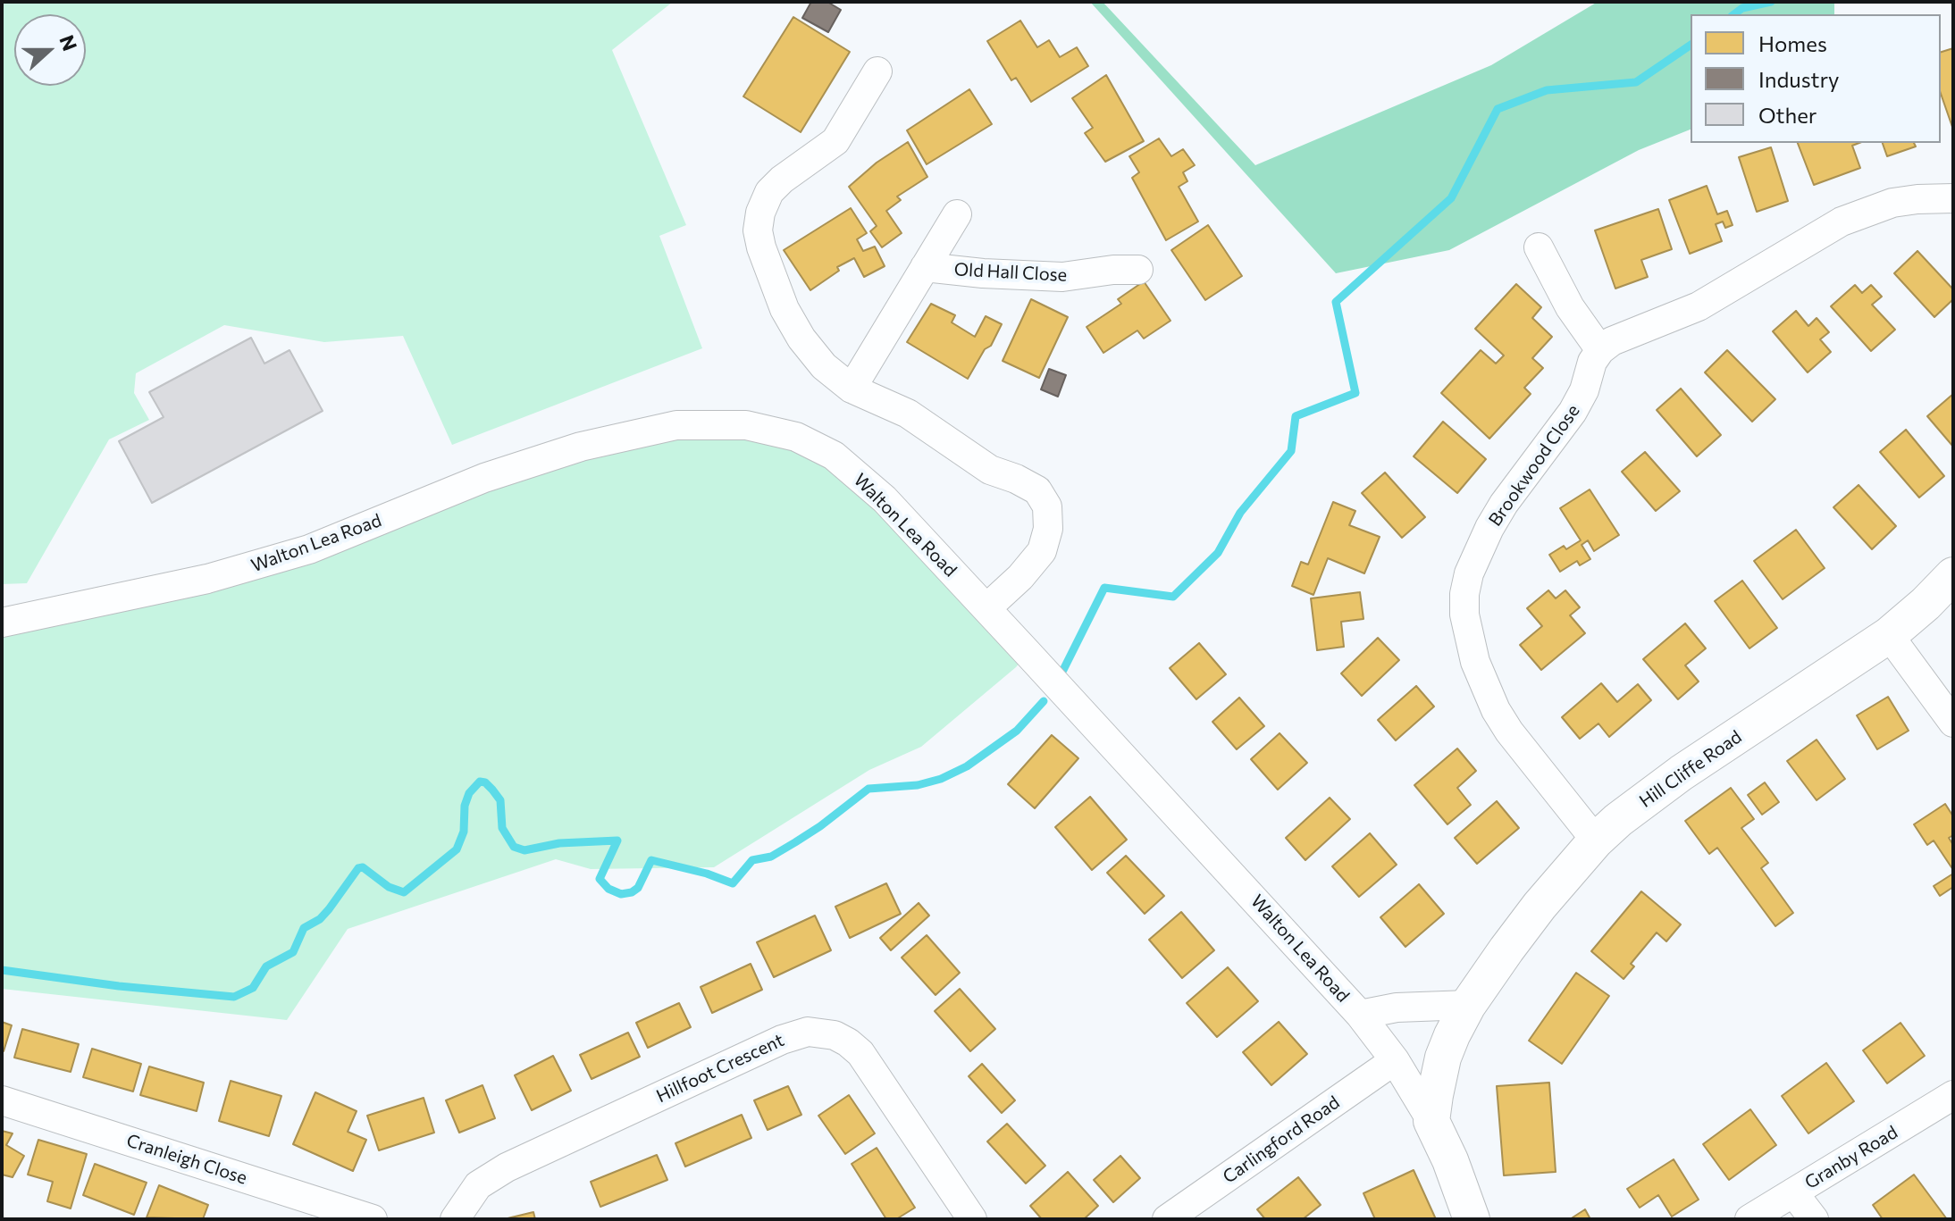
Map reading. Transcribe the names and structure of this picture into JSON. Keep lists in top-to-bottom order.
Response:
{
  "streets": {
    "street": [
      "Old Hall Close",
      "Brookwood Close",
      "Walton Lea Road",
      "Hill Cliffe Road",
      "Hillfoot Crescent",
      "Carlingford Road",
      "Granby Road",
      "Cranleigh Close"
    ]
  },
  "crossings": [
    ["Brookwood Close", "Hill Cliffe Road"],
    ["Walton Lea Road", "Hill Cliffe Road"],
    ["Walton Lea Road", "Carlingford Road"]
  ],
  "legend": ["Homes", "Industry", "Other"],
  "north": "right"
}
